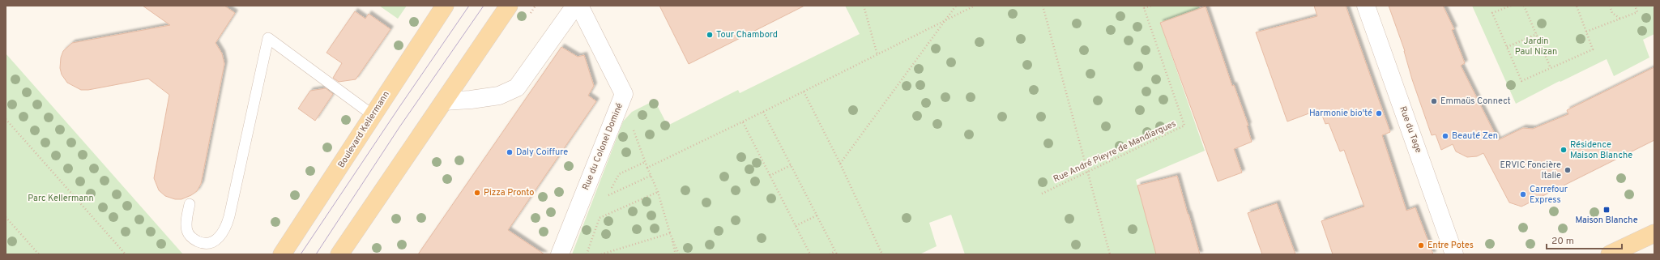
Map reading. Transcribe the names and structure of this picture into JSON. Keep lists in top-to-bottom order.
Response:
{
  "streets": {
    "main road": ["Boulevard Kellermann"],
    "street": ["Rue du Tage", "Rue du Colonel Dominé"],
    "path": ["Rue André Pieyre de Mandiargues"]
  },
  "parks": ["Jardin Paul Nizan", "Parc Kellermann"],
  "places": {
    "other": [
      "Tour Chambord",
      "Emmaüs Connect",
      "Harmonie bio'té",
      "Beauté Zen",
      "Résidence Maison Blanche",
      "Daly Coiffure",
      "ERVIC Foncière Italie",
      "Pizza Pronto",
      "Carrefour Express",
      "Entre Potes"
    ],
    "transit": ["Maison Blanche"]
  },
  "scale_bar": "20 m"
}
